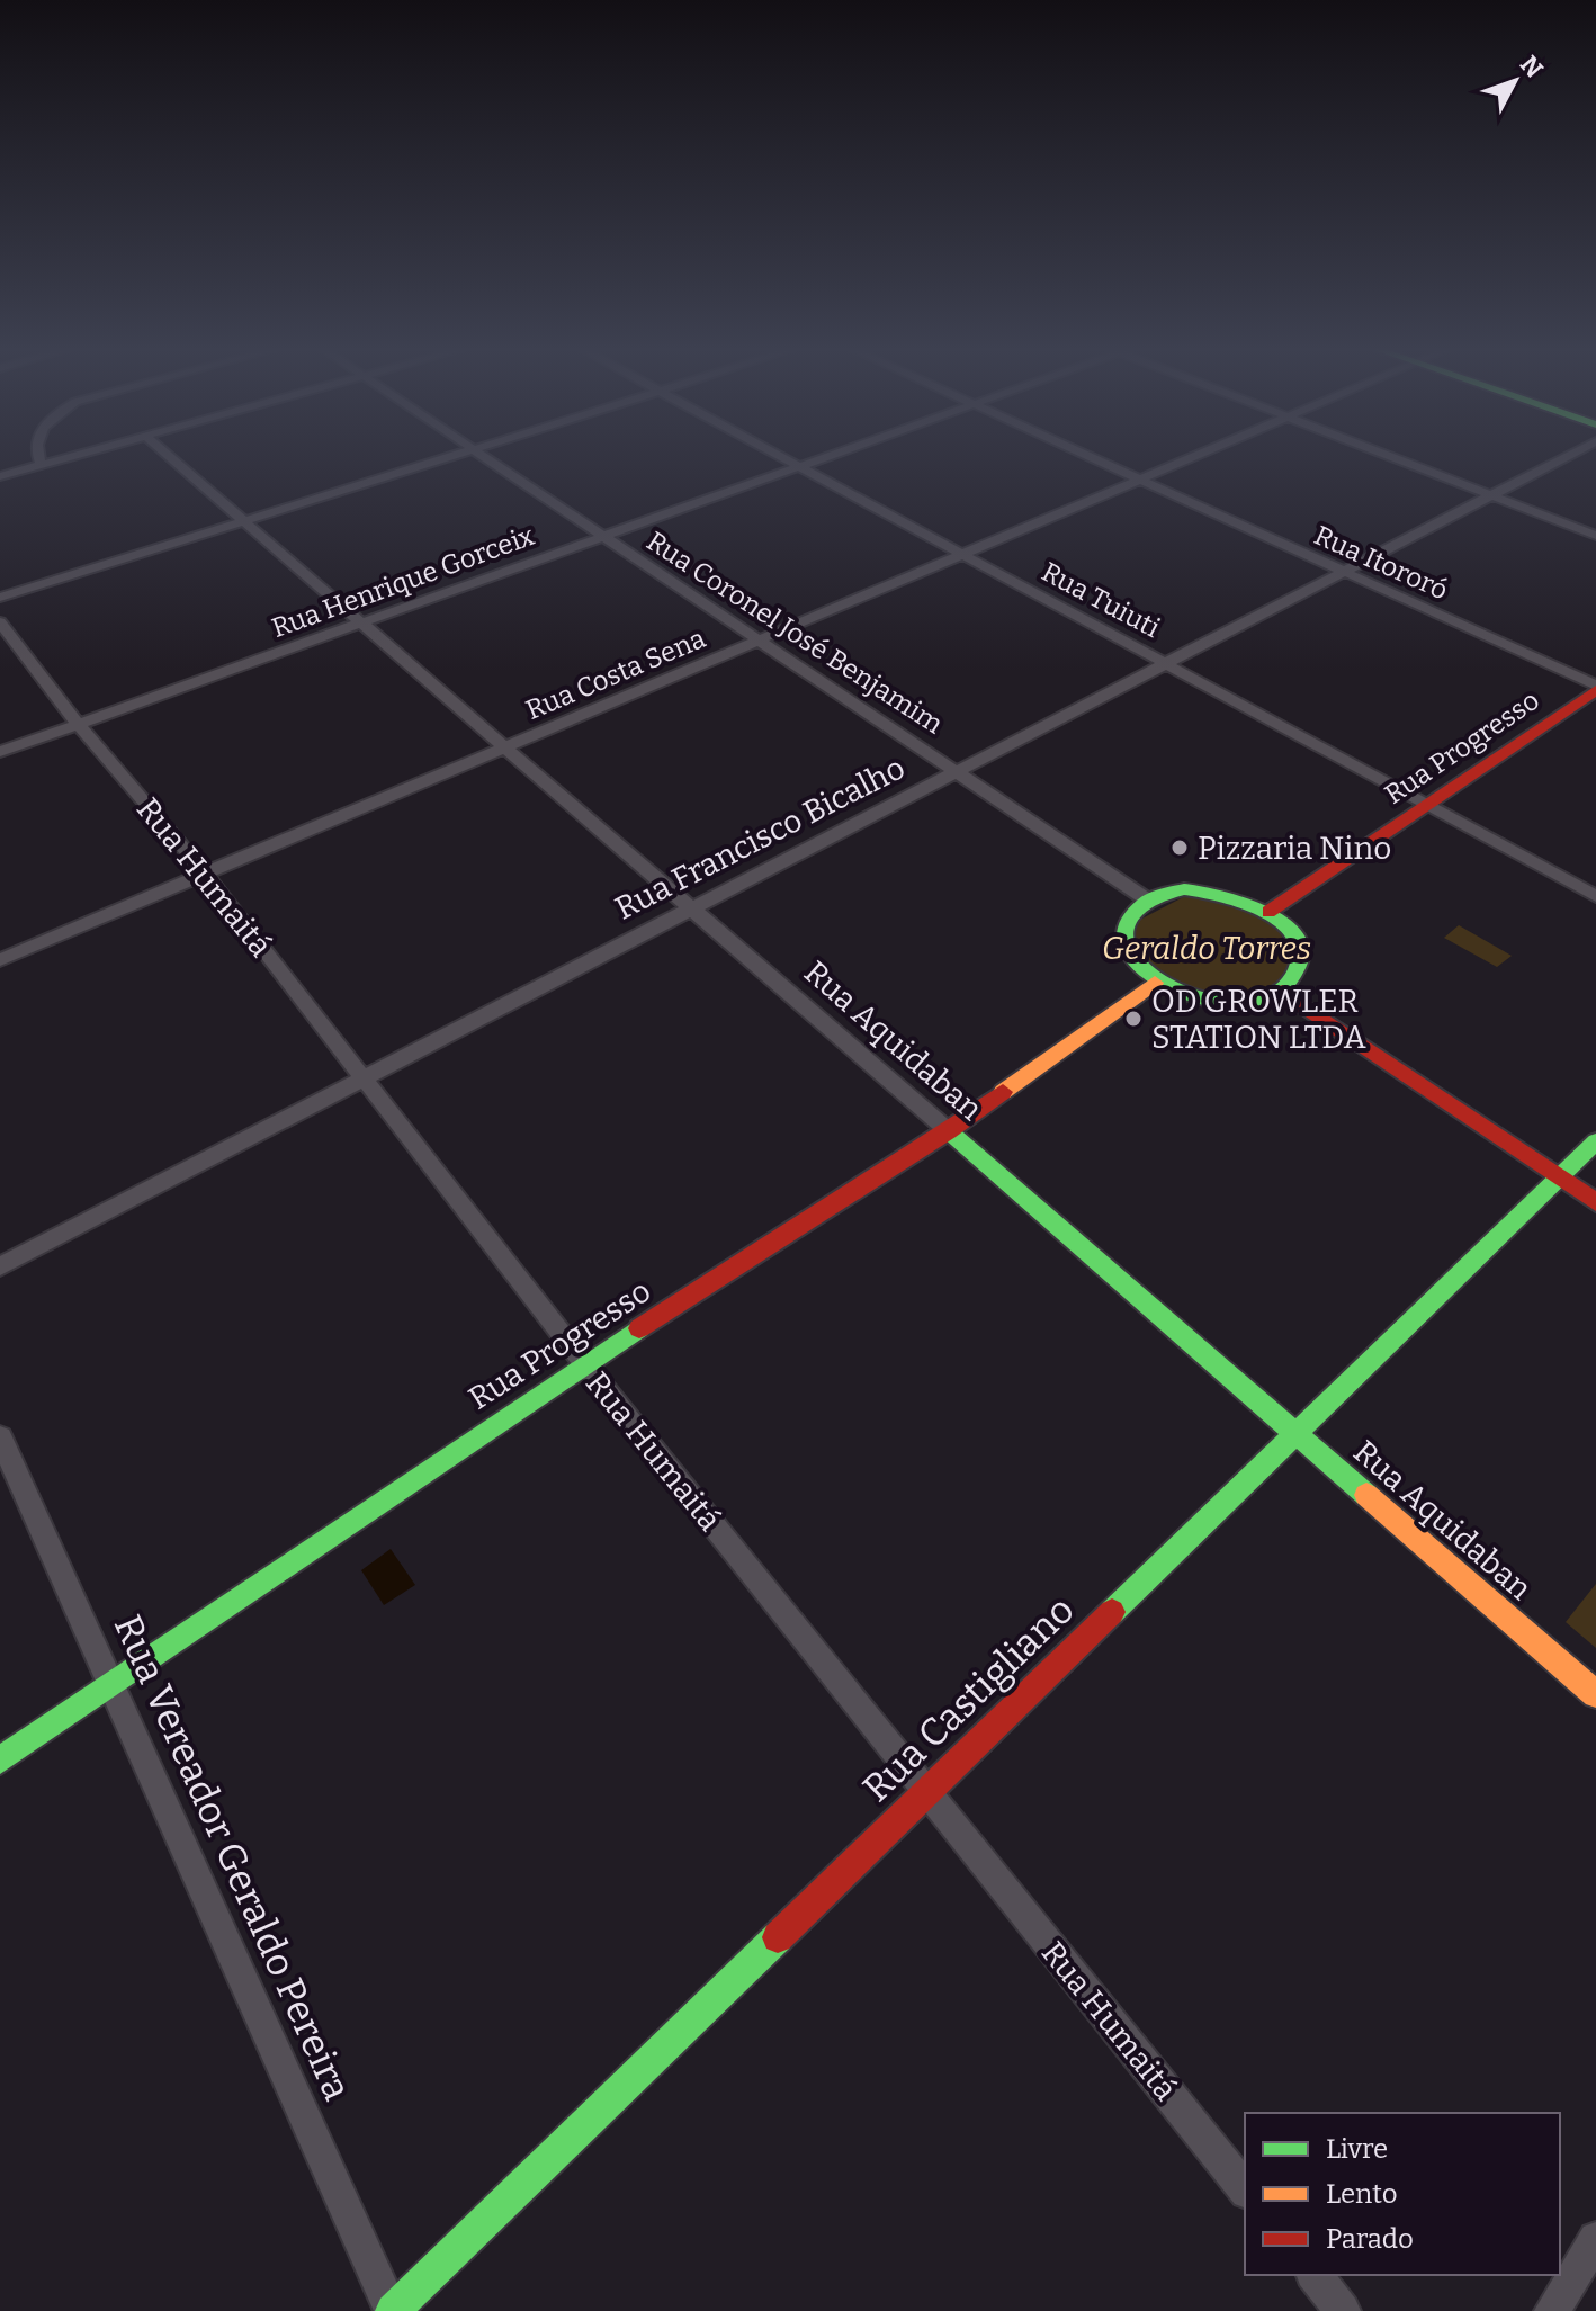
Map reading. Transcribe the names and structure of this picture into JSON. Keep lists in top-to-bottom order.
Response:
{
  "streets": {
    "street": [
      "Rua Itororó",
      "Rua Henrique Gorceix",
      "Rua Tuiuti",
      "Rua Coronel José Benjamim",
      "Rua Costa Sena",
      "Rua Progresso",
      "Rua Francisco Bicalho",
      "Rua Humaitá",
      "Rua Aquidaban",
      "Rua Castigliano",
      "Rua Vereador Geraldo Pereira"
    ]
  },
  "crossings": [
    ["Rua Itororó", "Rua Costa Sena"],
    ["Rua Itororó", "Rua Progresso"],
    ["Rua Itororó", "Rua Francisco Bicalho"],
    ["Rua Henrique Gorceix", "Rua Tuiuti"],
    ["Rua Henrique Gorceix", "Rua Coronel José Benjamim"],
    ["Rua Henrique Gorceix", "Rua Humaitá"],
    ["Rua Henrique Gorceix", "Rua Aquidaban"],
    ["Rua Tuiuti", "Rua Costa Sena"],
    ["Rua Tuiuti", "Rua Progresso"],
    ["Rua Tuiuti", "Rua Francisco Bicalho"],
    ["Rua Coronel José Benjamim", "Rua Costa Sena"],
    ["Rua Coronel José Benjamim", "Rua Progresso"],
    ["Rua Coronel José Benjamim", "Rua Francisco Bicalho"],
    ["Rua Costa Sena", "Rua Humaitá"],
    ["Rua Costa Sena", "Rua Aquidaban"],
    ["Rua Progresso", "Rua Humaitá"],
    ["Rua Progresso", "Rua Aquidaban"],
    ["Rua Progresso", "Rua Vereador Geraldo Pereira"],
    ["Rua Francisco Bicalho", "Rua Humaitá"],
    ["Rua Francisco Bicalho", "Rua Aquidaban"],
    ["Rua Humaitá", "Rua Castigliano"],
    ["Rua Aquidaban", "Rua Castigliano"],
    ["Rua Castigliano", "Rua Vereador Geraldo Pereira"]
  ],
  "parks": ["Geraldo Torres"],
  "places": ["Pizzaria Nino", "OD GROWLER STATION LTDA"],
  "legend": ["Livre", "Lento", "Parado"],
  "north": "top right"
}
